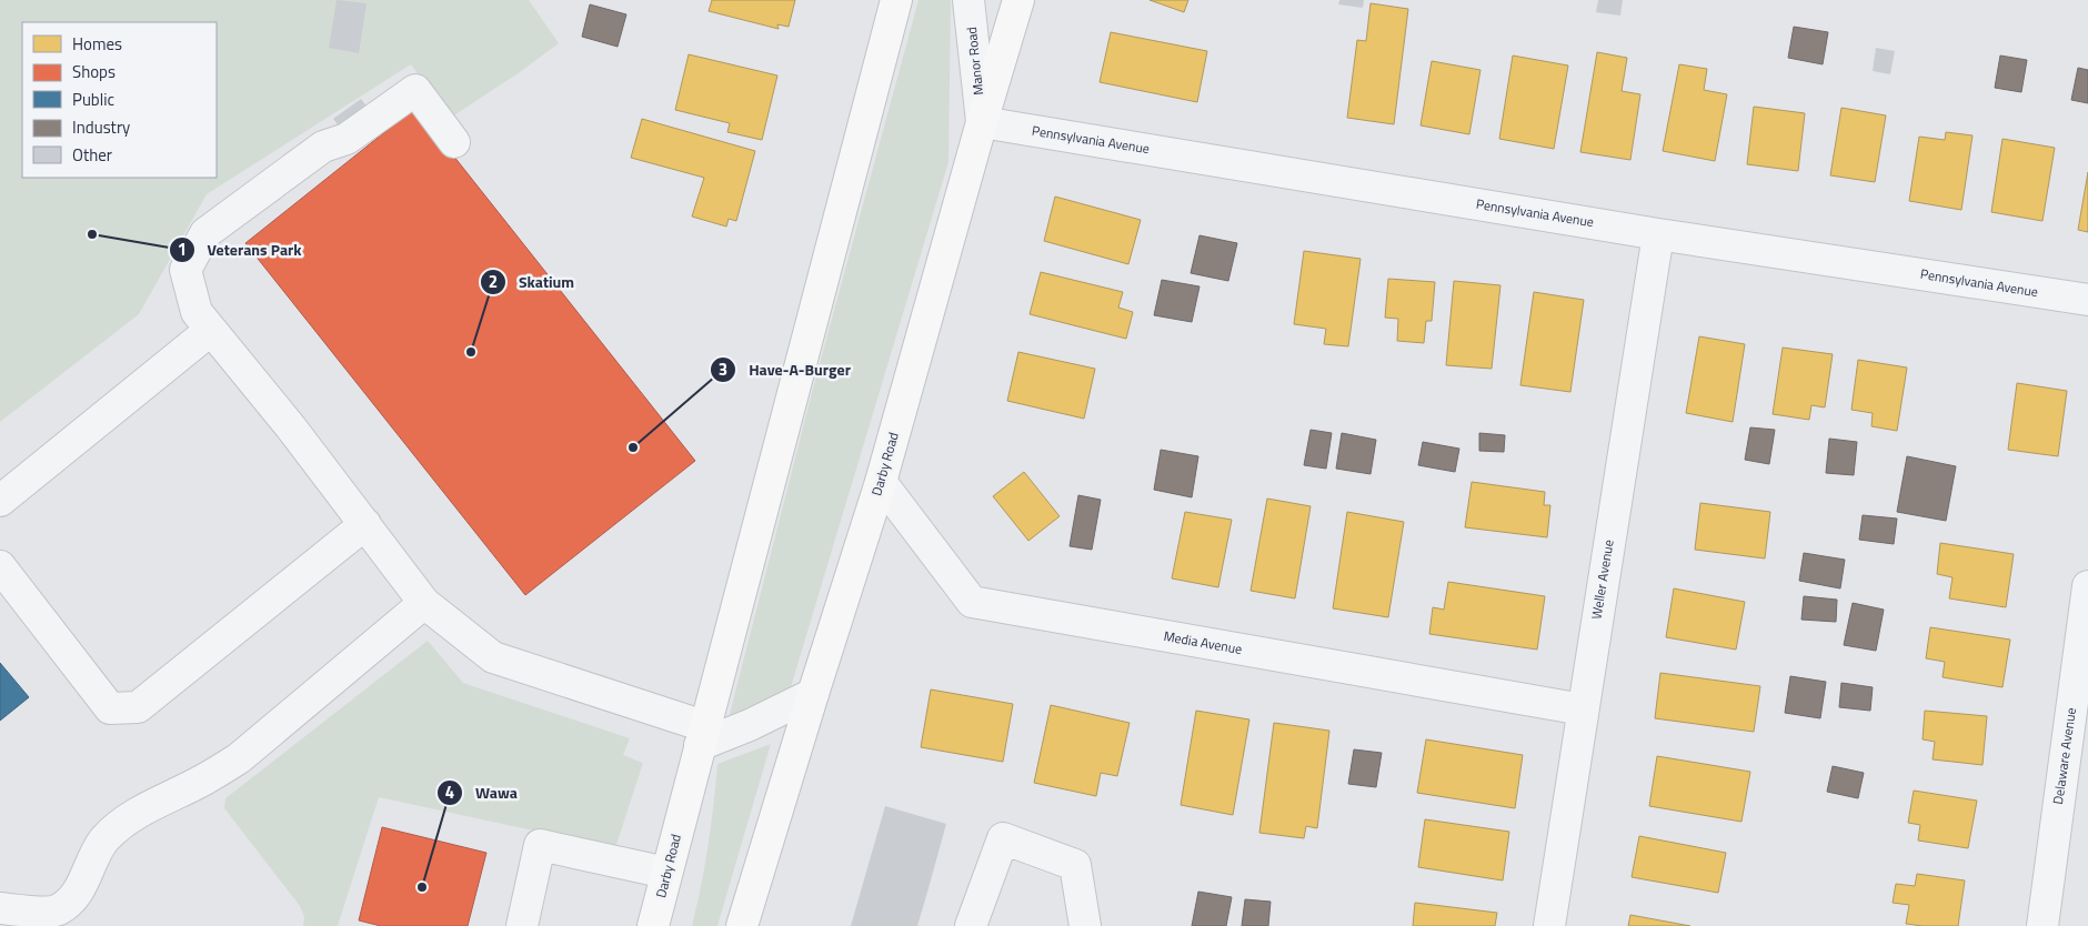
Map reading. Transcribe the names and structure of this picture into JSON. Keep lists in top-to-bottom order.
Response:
{
  "streets": {
    "main road": ["Darby Road"],
    "street": [
      "Manor Road",
      "Pennsylvania Avenue",
      "Weller Avenue",
      "Media Avenue",
      "Delaware Avenue"
    ]
  },
  "crossings": [
    ["Manor Road", "Pennsylvania Avenue"],
    ["Manor Road", "Darby Road"],
    ["Pennsylvania Avenue", "Darby Road"],
    ["Pennsylvania Avenue", "Weller Avenue"],
    ["Darby Road", "Media Avenue"],
    ["Weller Avenue", "Media Avenue"]
  ],
  "places": [
    "Veterans Park",
    "Skatium",
    "Have-A-Burger",
    "Wawa"
  ],
  "legend": [
    "Homes",
    "Shops",
    "Public",
    "Industry",
    "Other"
  ]
}
